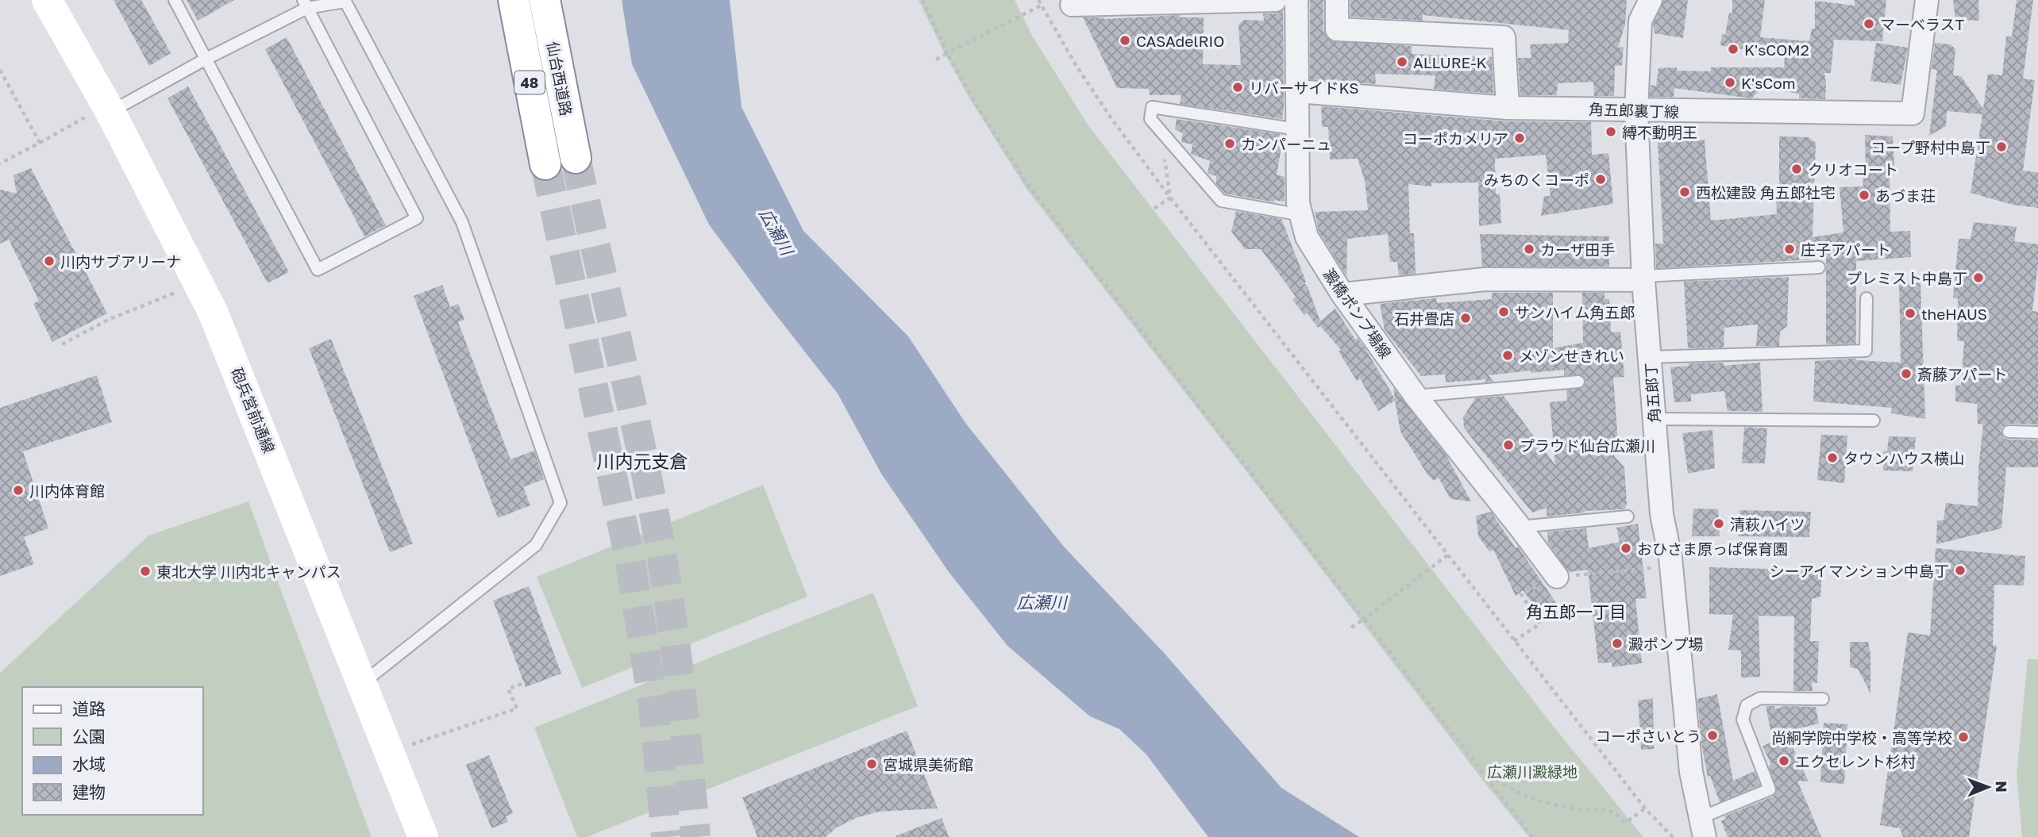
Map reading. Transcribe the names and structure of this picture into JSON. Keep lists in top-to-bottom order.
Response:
{
  "streets": {
    "main road": ["仙台西道路", "48", "砲兵営前通線"],
    "street": ["角五郎裏丁線", "澱橋ポンプ場線", "角五郎丁"]
  },
  "crossings": [
    ["角五郎裏丁線", "澱橋ポンプ場線"],
    ["角五郎裏丁線", "角五郎丁"]
  ],
  "districts": ["川内元支倉", "角五郎一丁目"],
  "water": ["広瀬川"],
  "parks": ["広瀬川澱緑地"],
  "places": [
    "マーベラスT",
    "CASAdelRIO",
    "K'sCOM2",
    "ALLURE-K",
    "K'sCom",
    "リバーサイドKS",
    "縛不動明王",
    "コーポカメリア",
    "カンパーニュ",
    "コープ野村中島丁",
    "クリオコート",
    "みちのくコーポ",
    "西松建設 角五郎社宅",
    "あづま荘",
    "カーザ田手",
    "庄子アパート",
    "川内サブアリーナ",
    "プレミスト中島丁",
    "サンハイム角五郎",
    "theHAUS",
    "石井畳店",
    "メゾンせきれい",
    "斎藤アパート",
    "プラウド仙台広瀬川",
    "タウンハウス横山",
    "川内体育館",
    "清萩ハイツ",
    "おひさま原っぱ保育園",
    "シーアイマンション中島丁",
    "東北大学 川内北キャンパス",
    "澱ポンプ場",
    "コーポさいとう",
    "尚絅学院中学校・高等学校",
    "エクセレント杉村",
    "宮城県美術館"
  ],
  "legend": [
    "道路",
    "公園",
    "水域",
    "建物"
  ],
  "north": "right"
}
